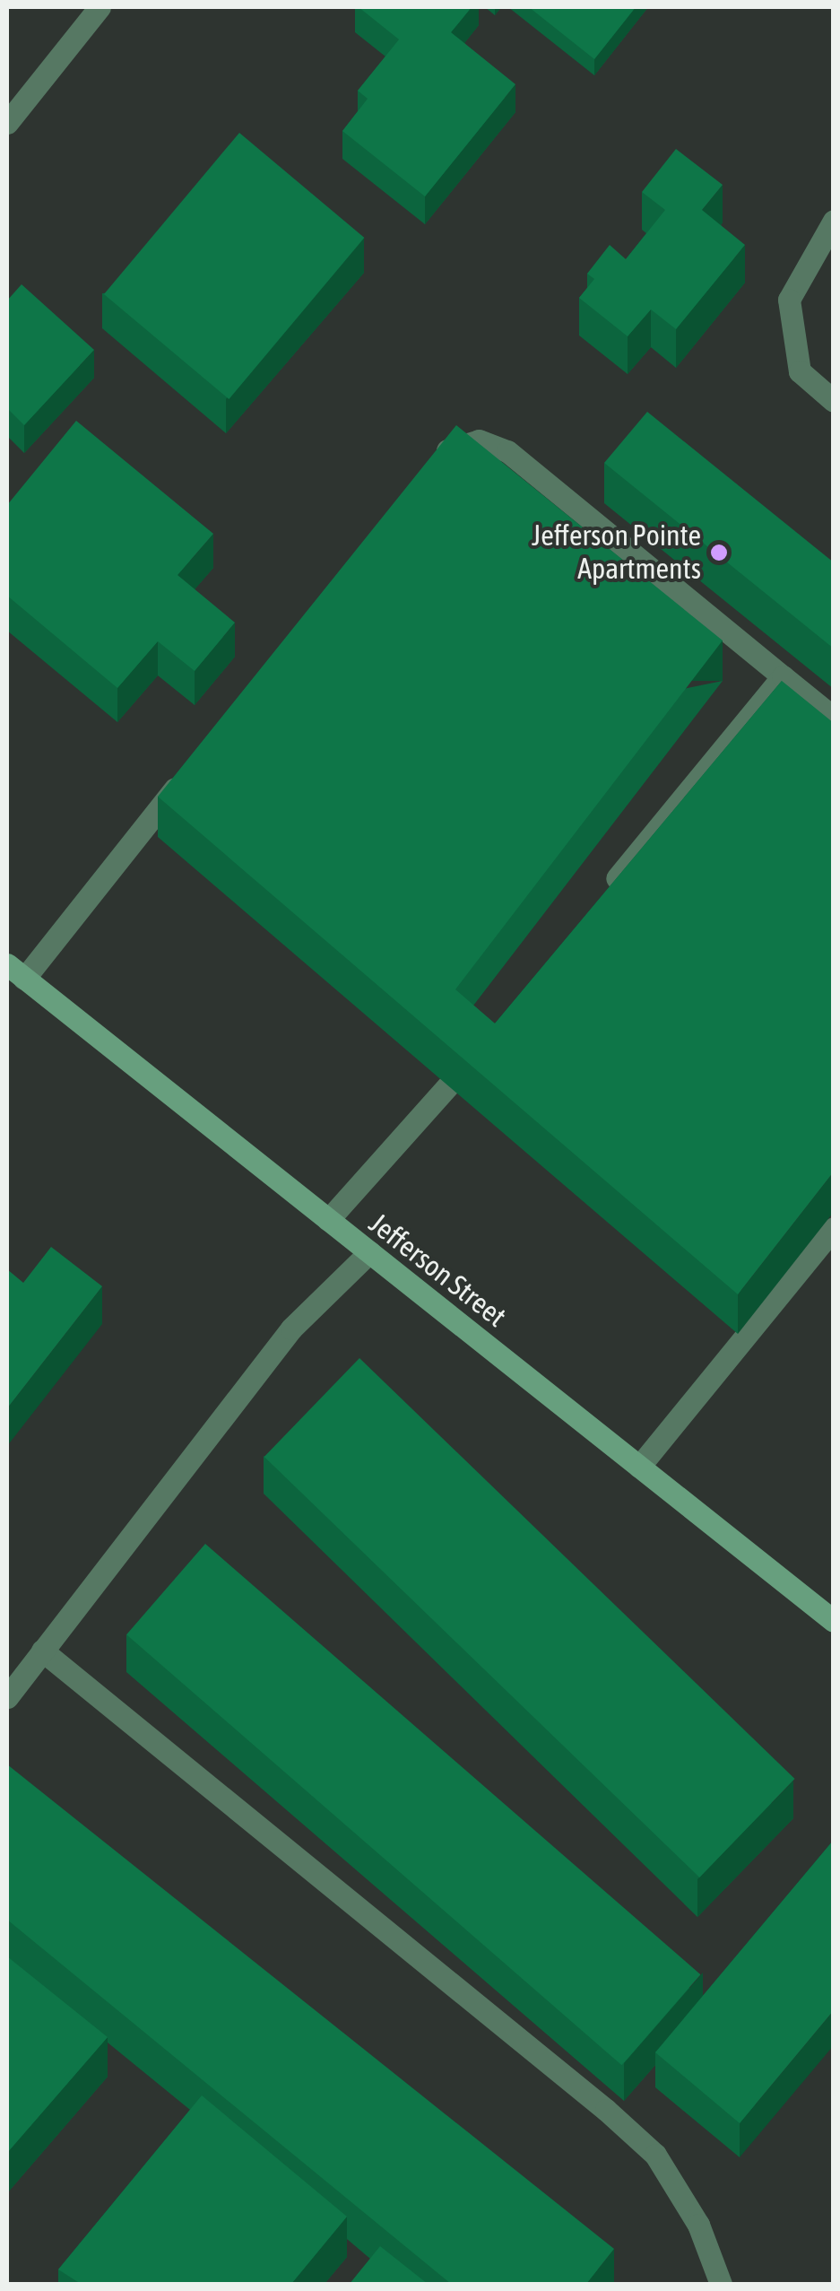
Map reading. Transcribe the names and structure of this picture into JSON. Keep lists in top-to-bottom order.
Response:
{
  "streets": {
    "street": ["Jefferson Street"]
  },
  "places": ["Jefferson Pointe Apartments"]
}
